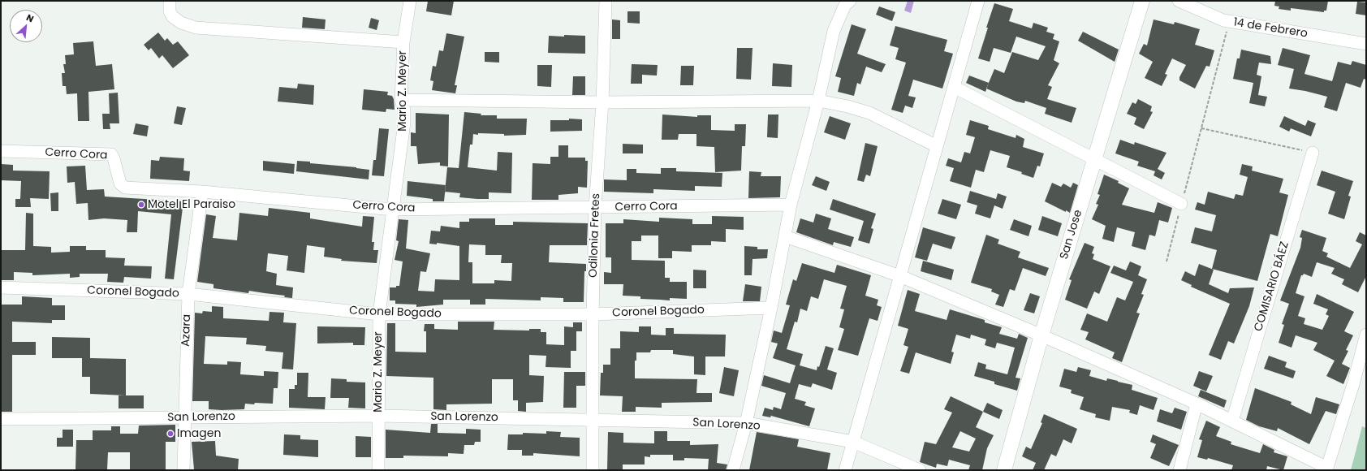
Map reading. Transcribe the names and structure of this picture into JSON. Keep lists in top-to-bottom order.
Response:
{
  "streets": {
    "street": [
      "14 de Febrero",
      "Mario Z. Meyer",
      "Cerro Cora",
      "San Jose",
      "Odilonia Fretes",
      "COMISARIO BÁEZ",
      "Coronel Bogado",
      "Azara",
      "San Lorenzo"
    ]
  },
  "crossings": [
    ["Mario Z. Meyer", "Cerro Cora"],
    ["Mario Z. Meyer", "Coronel Bogado"],
    ["Mario Z. Meyer", "San Lorenzo"],
    ["Cerro Cora", "Odilonia Fretes"],
    ["Cerro Cora", "Azara"],
    ["Odilonia Fretes", "Coronel Bogado"],
    ["Odilonia Fretes", "San Lorenzo"],
    ["Coronel Bogado", "Azara"],
    ["Azara", "San Lorenzo"]
  ],
  "places": ["Motel El Paraiso", "Imagen"],
  "north": "top right"
}
